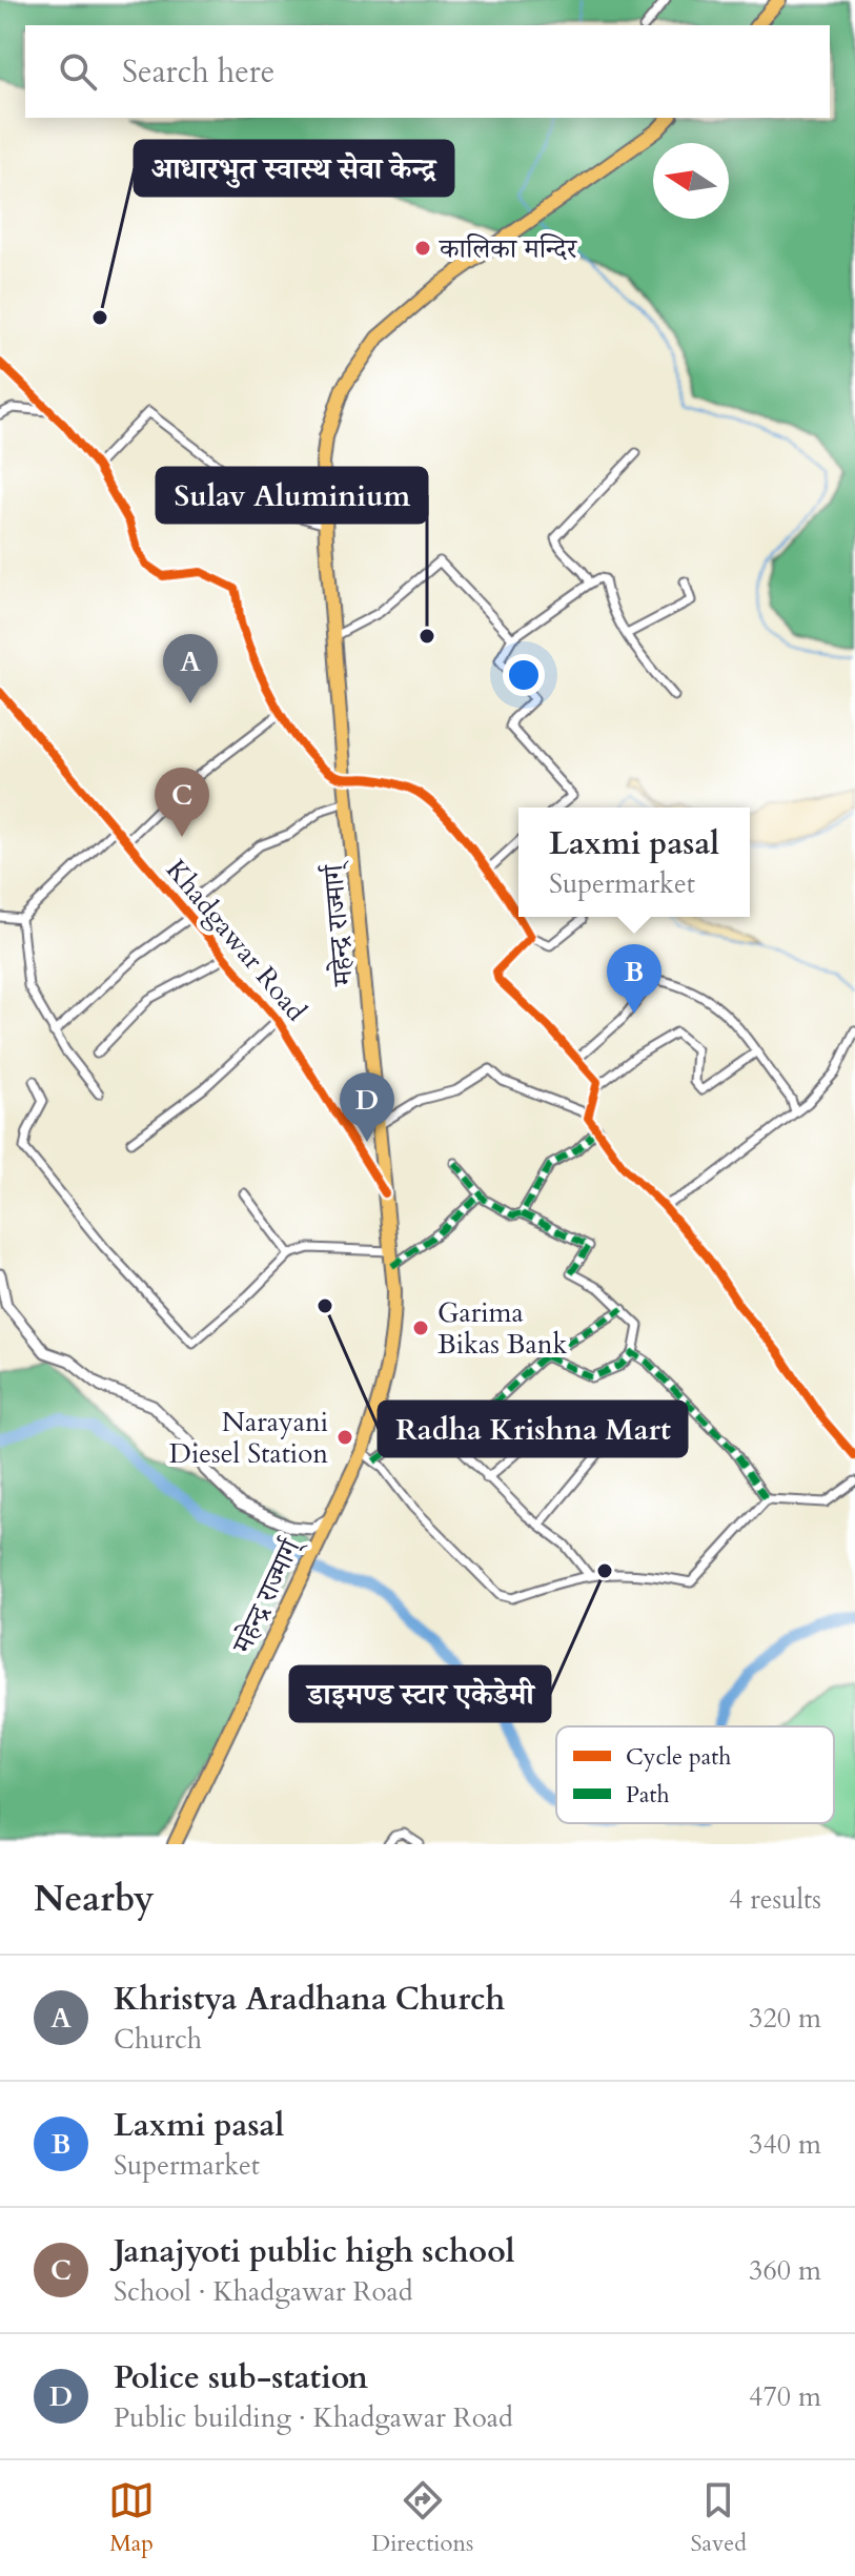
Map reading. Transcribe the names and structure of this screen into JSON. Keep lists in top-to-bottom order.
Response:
{
  "streets": {
    "highway": ["महेन्द्र राज्मार्ग्"],
    "street": ["Khadgawar Road"]
  },
  "crossings": [
    ["महेन्द्र राज्मार्ग्", "Khadgawar Road"]
  ],
  "places": [
    "कालिका मन्दिर",
    "आधारभुत स्वास्थ सेवा केन्द्र",
    "Sulav Aluminium",
    "Radha Krishna Mart",
    "Garima Bikas Bank",
    "Narayani Diesel Station",
    "डाइमण्ड स्टार एकेडेमी"
  ],
  "legend": ["Cycle path", "Path"],
  "north": "left",
  "page": {
    "search": "Search here",
    "pins": [
      "A",
      "C",
      "B",
      "D"
    ],
    "popup": ["Laxmi pasal", "Supermarket"],
    "heading": ["Nearby", "4 results"],
    "list": [
      {
        "mark": "A",
        "name": "Khristya Aradhana Church",
        "note": "Church",
        "value": "320 m"
      },
      {
        "mark": "B",
        "name": "Laxmi pasal",
        "note": "Supermarket",
        "value": "340 m"
      },
      {
        "mark": "C",
        "name": "Janajyoti public high school",
        "note": "School · Khadgawar Road",
        "value": "360 m"
      },
      {
        "mark": "D",
        "name": "Police sub-station",
        "note": "Public building · Khadgawar Road",
        "value": "470 m"
      }
    ],
    "nav": ["Map", "Directions", "Saved"]
  }
}
